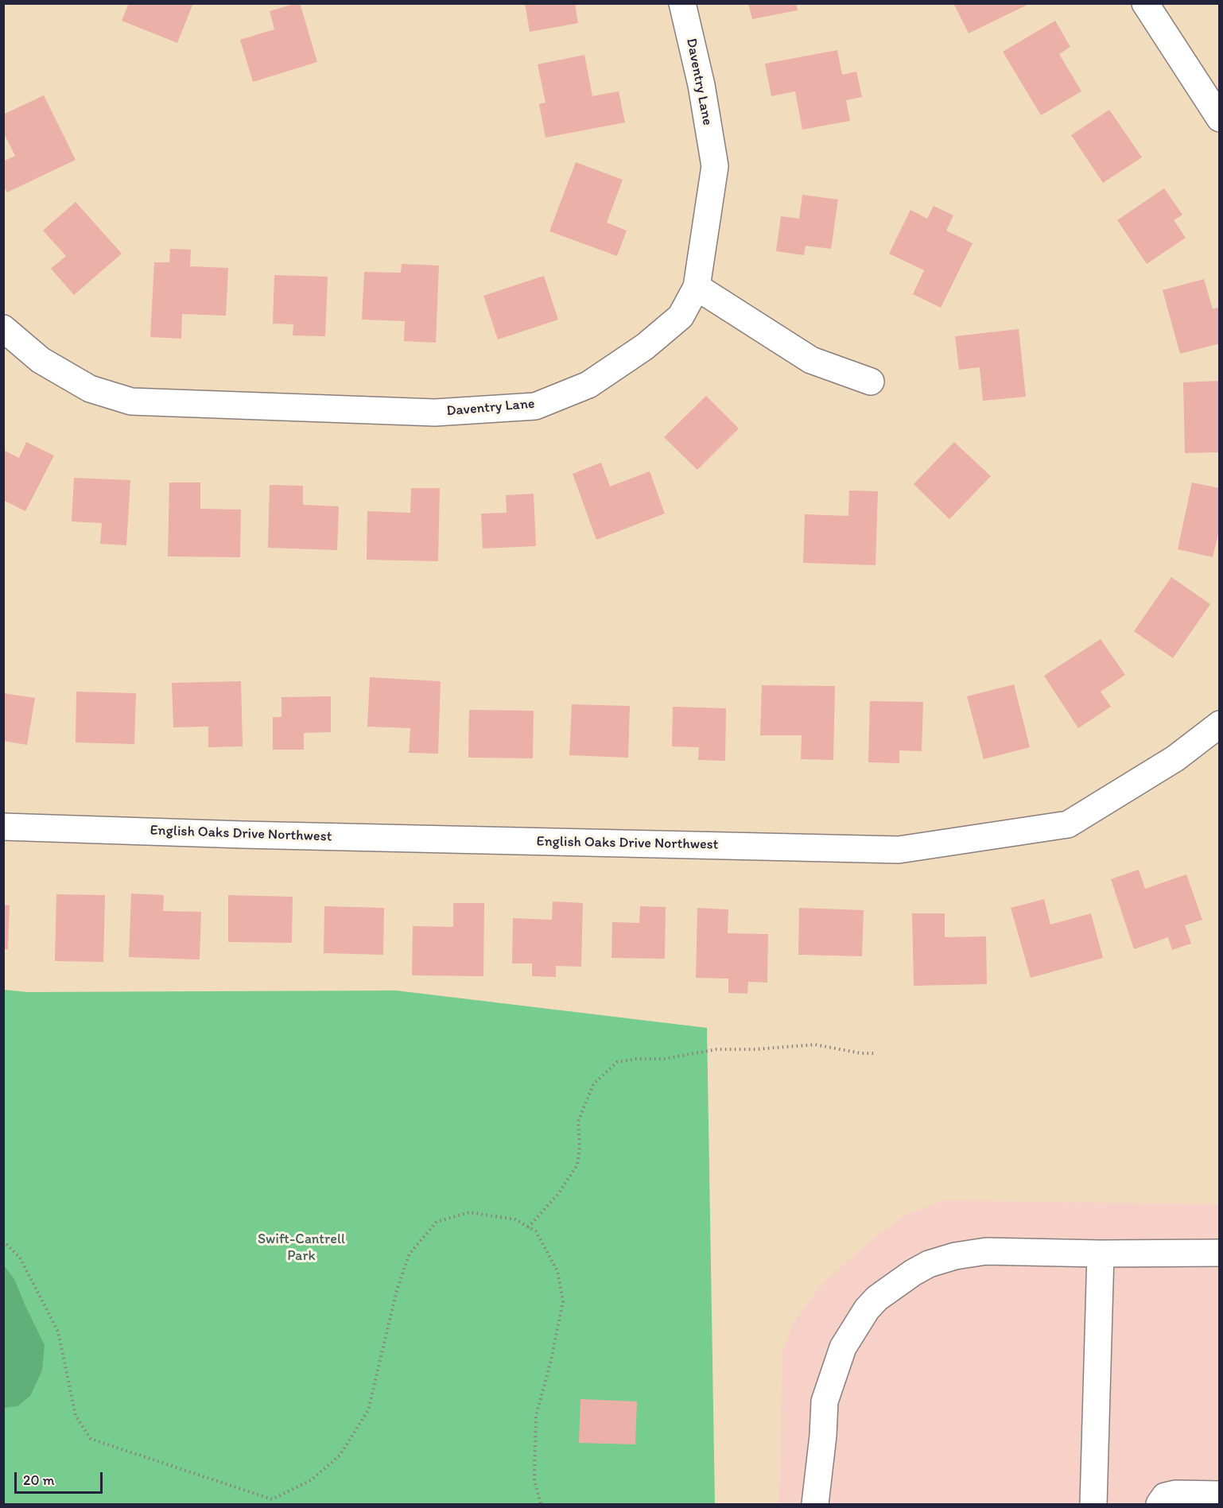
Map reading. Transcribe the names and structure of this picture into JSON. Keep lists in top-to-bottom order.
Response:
{
  "streets": {
    "street": ["Daventry Lane", "English Oaks Drive Northwest"]
  },
  "parks": ["Swift-Cantrell Park"],
  "scale_bar": "20 m"
}
